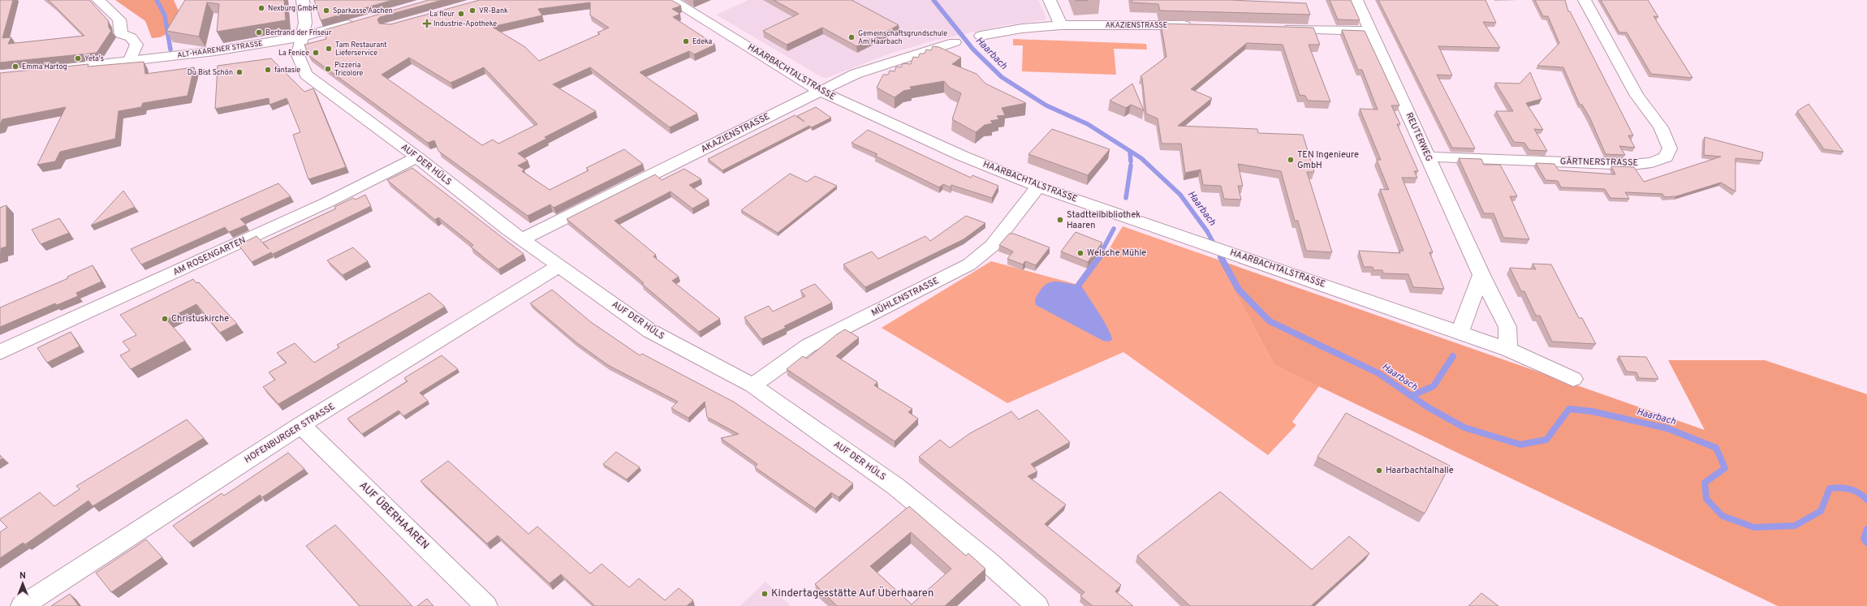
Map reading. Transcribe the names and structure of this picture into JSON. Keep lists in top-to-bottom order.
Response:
{
  "streets": {
    "street": [
      "AKAZIENSTRASSE",
      "ALT-HAARENER STRASSE",
      "HAARBACHTALSTRASSE",
      "REUTERWEG",
      "GÄRTNERSTRASSE",
      "AUF DER HÜLS",
      "AM ROSENGARTEN",
      "MÜHLENSTRASSE",
      "HOFENBURGER STRASSE",
      "AUF ÜBERHAAREN"
    ]
  },
  "crossings": [
    ["AKAZIENSTRASSE", "HAARBACHTALSTRASSE"],
    ["AKAZIENSTRASSE", "AUF DER HÜLS"],
    ["ALT-HAARENER STRASSE", "AUF DER HÜLS"],
    ["HAARBACHTALSTRASSE", "REUTERWEG"],
    ["HAARBACHTALSTRASSE", "MÜHLENSTRASSE"],
    ["REUTERWEG", "GÄRTNERSTRASSE"],
    ["AUF DER HÜLS", "AM ROSENGARTEN"],
    ["AUF DER HÜLS", "MÜHLENSTRASSE"],
    ["AUF DER HÜLS", "HOFENBURGER STRASSE"],
    ["HOFENBURGER STRASSE", "AUF ÜBERHAAREN"]
  ],
  "water": ["Haarbach"],
  "places": {
    "other": [
      "Nexburg GmbH",
      "Sparkasse Aachen",
      "VR-Bank",
      "La fleur",
      "Bertrand der Friseur",
      "Gemeinschaftsgrundschule Am Haarbach",
      "Edeka",
      "Tam Restaurant Lieferservice",
      "La Fenice",
      "Yeta's",
      "Emma Hartog",
      "Pizzeria Tricolore",
      "fantasie",
      "Du Bist Schön",
      "TEN Ingenieure GmbH",
      "Stadtteilbibliothek Haaren",
      "Welsche Mühle",
      "Christuskirche",
      "Haarbachtalhalle",
      "Kindertagesstätte Auf Überhaaren"
    ],
    "health": ["Industrie-Apotheke"]
  },
  "north": "top"
}
